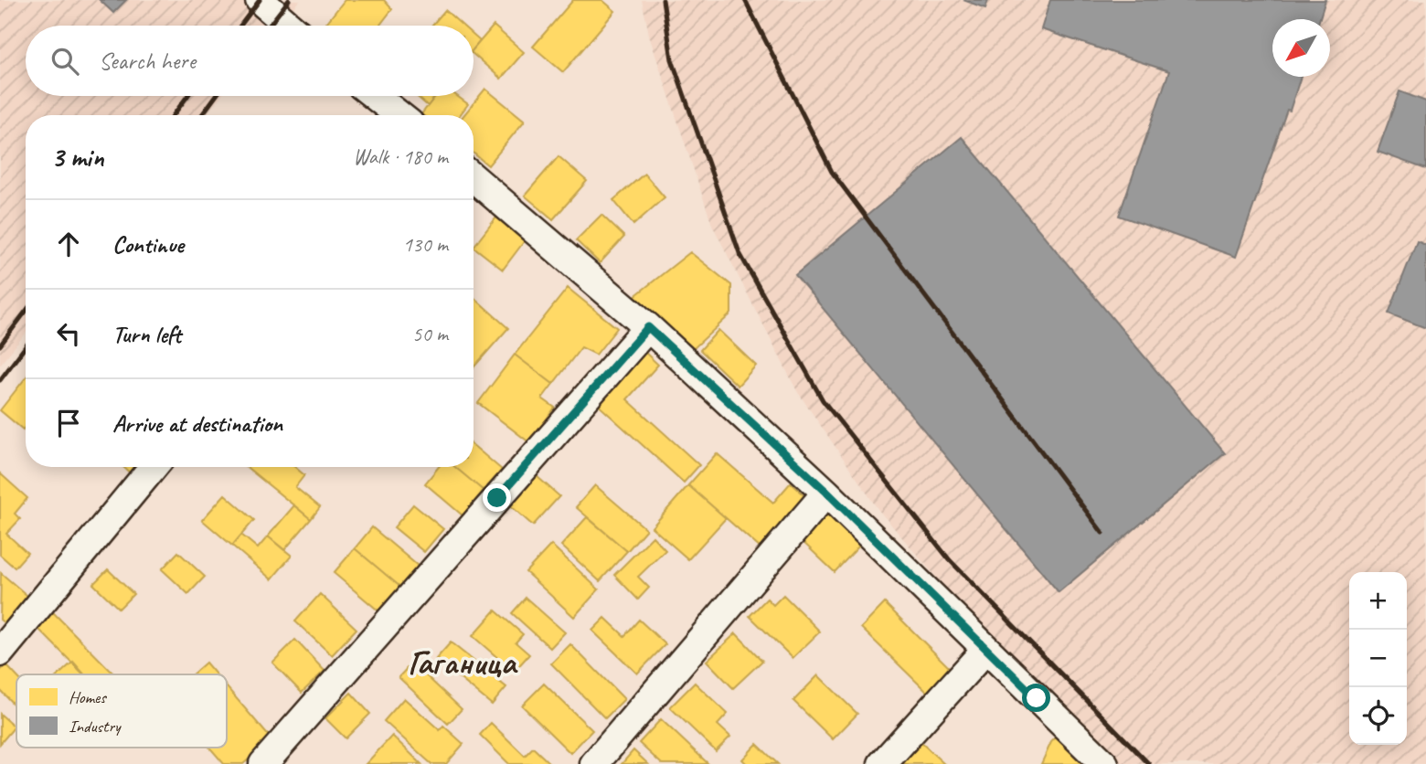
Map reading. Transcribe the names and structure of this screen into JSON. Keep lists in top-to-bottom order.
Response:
{
  "districts": ["Гаганица"],
  "legend": ["Homes", "Industry"],
  "north": "bottom left",
  "page": {
    "search": "Search here",
    "heading": ["3 min", "Walk · 180 m"],
    "list": [
      ["Continue", "130 m"],
      ["Turn left", "50 m"],
      "Arrive at destination"
    ],
    "map_buttons": ["+", "−"]
  }
}
